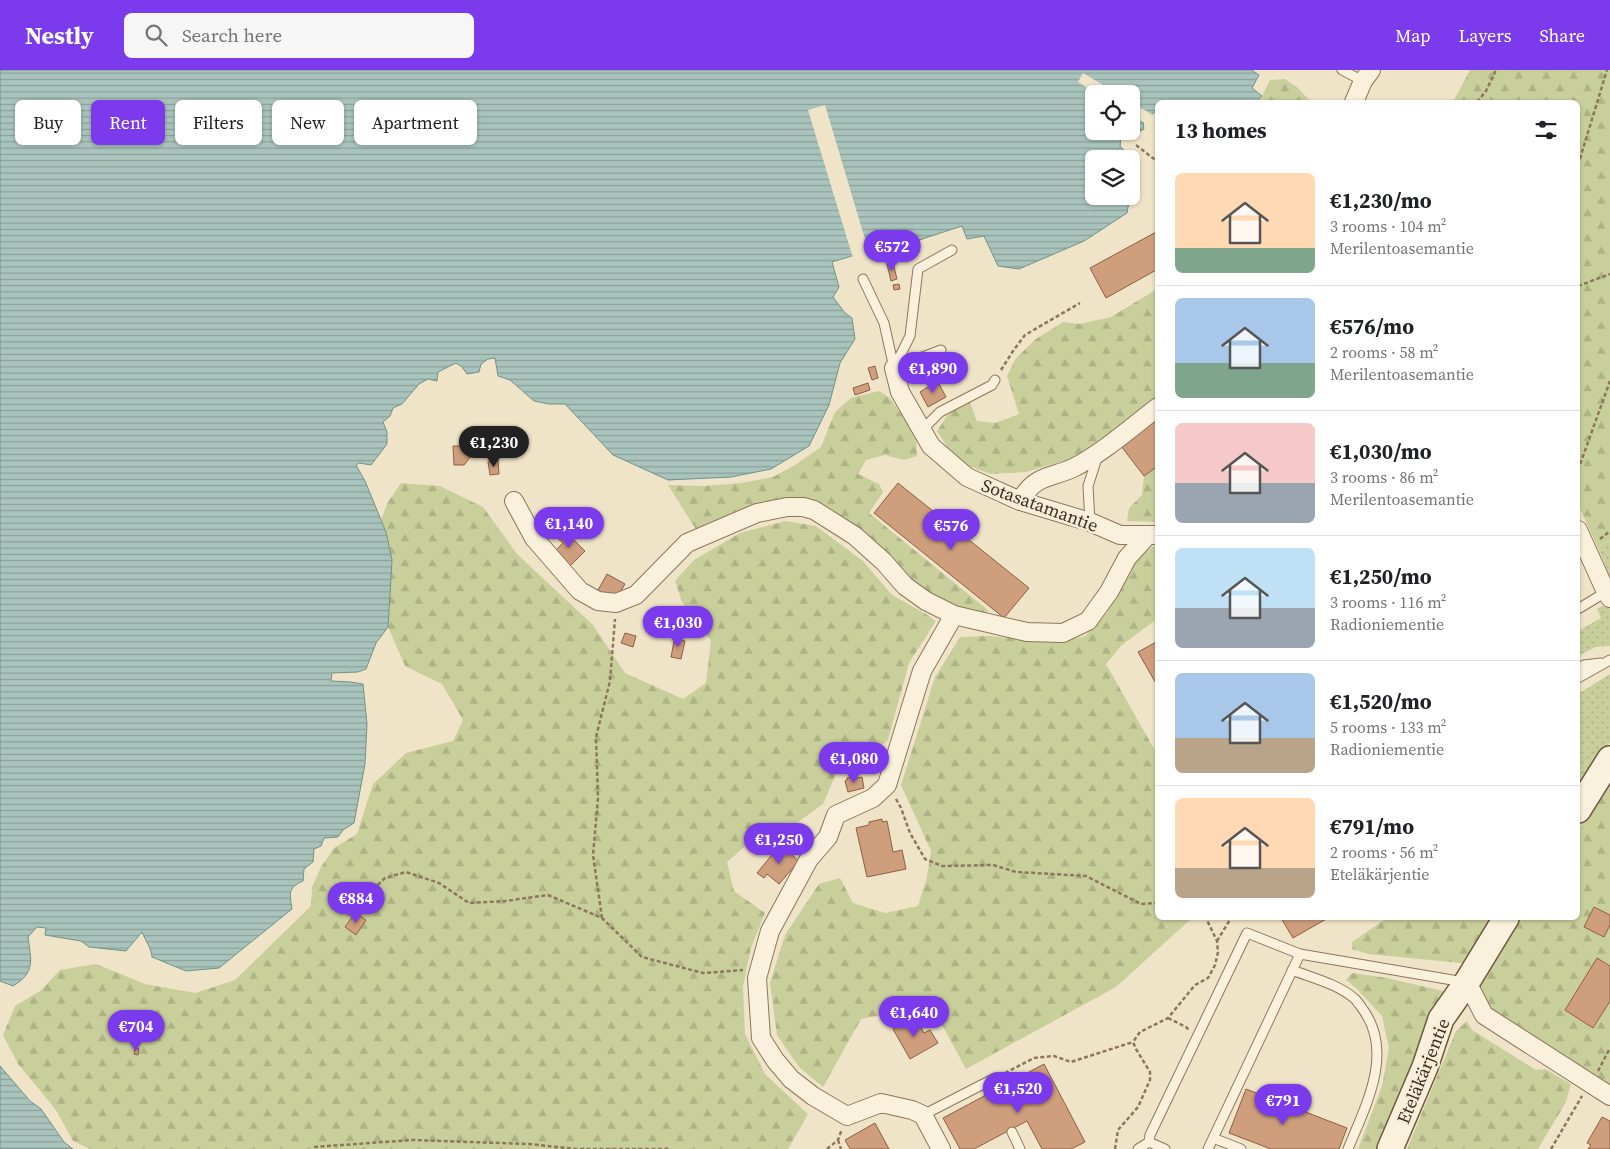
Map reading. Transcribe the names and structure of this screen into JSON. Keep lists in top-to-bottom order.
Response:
{
  "streets": {
    "street": ["Sotasatamantie", "Eteläkärjentie"]
  },
  "page": {
    "header": "Nestly",
    "search": "Search here",
    "nav": ["Map", "Layers", "Share"],
    "chip": [
      "Buy",
      "Rent",
      "Filters",
      "New",
      "Apartment"
    ],
    "heading": "13 homes",
    "list": [
      {
        "name": "€1,230/mo",
        "note": "3 rooms · 104 m² · Merilentoasemantie"
      },
      {
        "name": "€576/mo",
        "note": "2 rooms · 58 m² · Merilentoasemantie"
      },
      {
        "name": "€1,030/mo",
        "note": "3 rooms · 86 m² · Merilentoasemantie"
      },
      {
        "name": "€1,250/mo",
        "note": "3 rooms · 116 m² · Radioniementie"
      },
      {
        "name": "€1,520/mo",
        "note": "5 rooms · 133 m² · Radioniementie"
      },
      {
        "name": "€791/mo",
        "note": "2 rooms · 56 m² · Eteläkärjentie"
      }
    ],
    "price": [
      "€572",
      "€1,890",
      "€1,230",
      "€1,140",
      "€576",
      "€1,030",
      "€1,080",
      "€1,250",
      "€884",
      "€1,640",
      "€704",
      "€1,520",
      "€791"
    ]
  }
}
